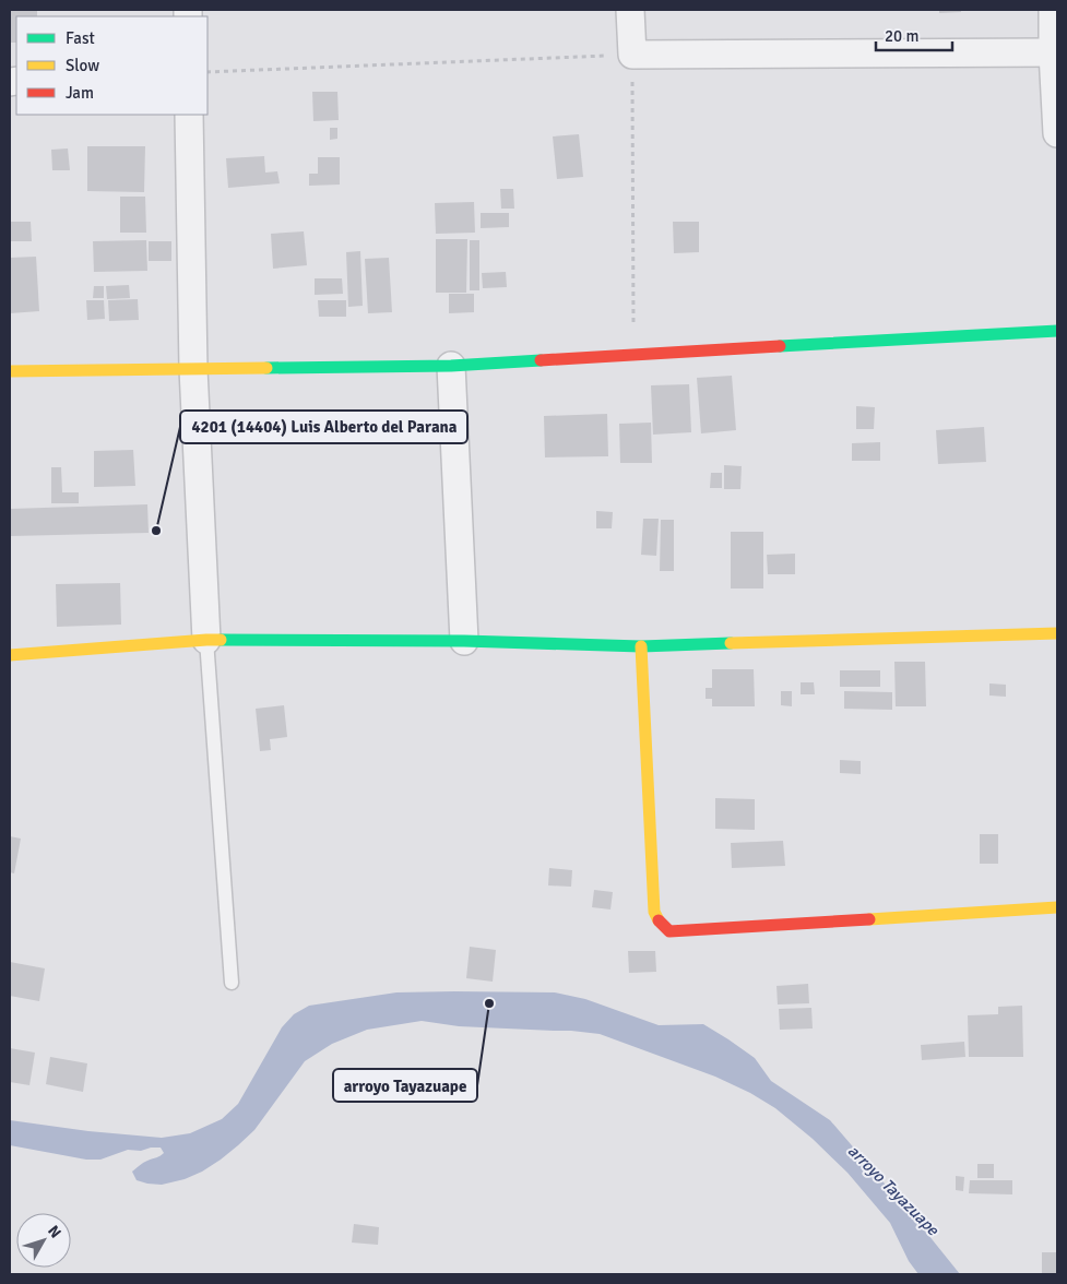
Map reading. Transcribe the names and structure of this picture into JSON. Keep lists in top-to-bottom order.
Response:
{
  "water": ["arroyo Tayazuape"],
  "places": ["4201 (14404) Luis Alberto del Parana", "arroyo Tayazuape"],
  "legend": ["Fast", "Slow", "Jam"],
  "scale_bar": "20 m",
  "north": "top right"
}
